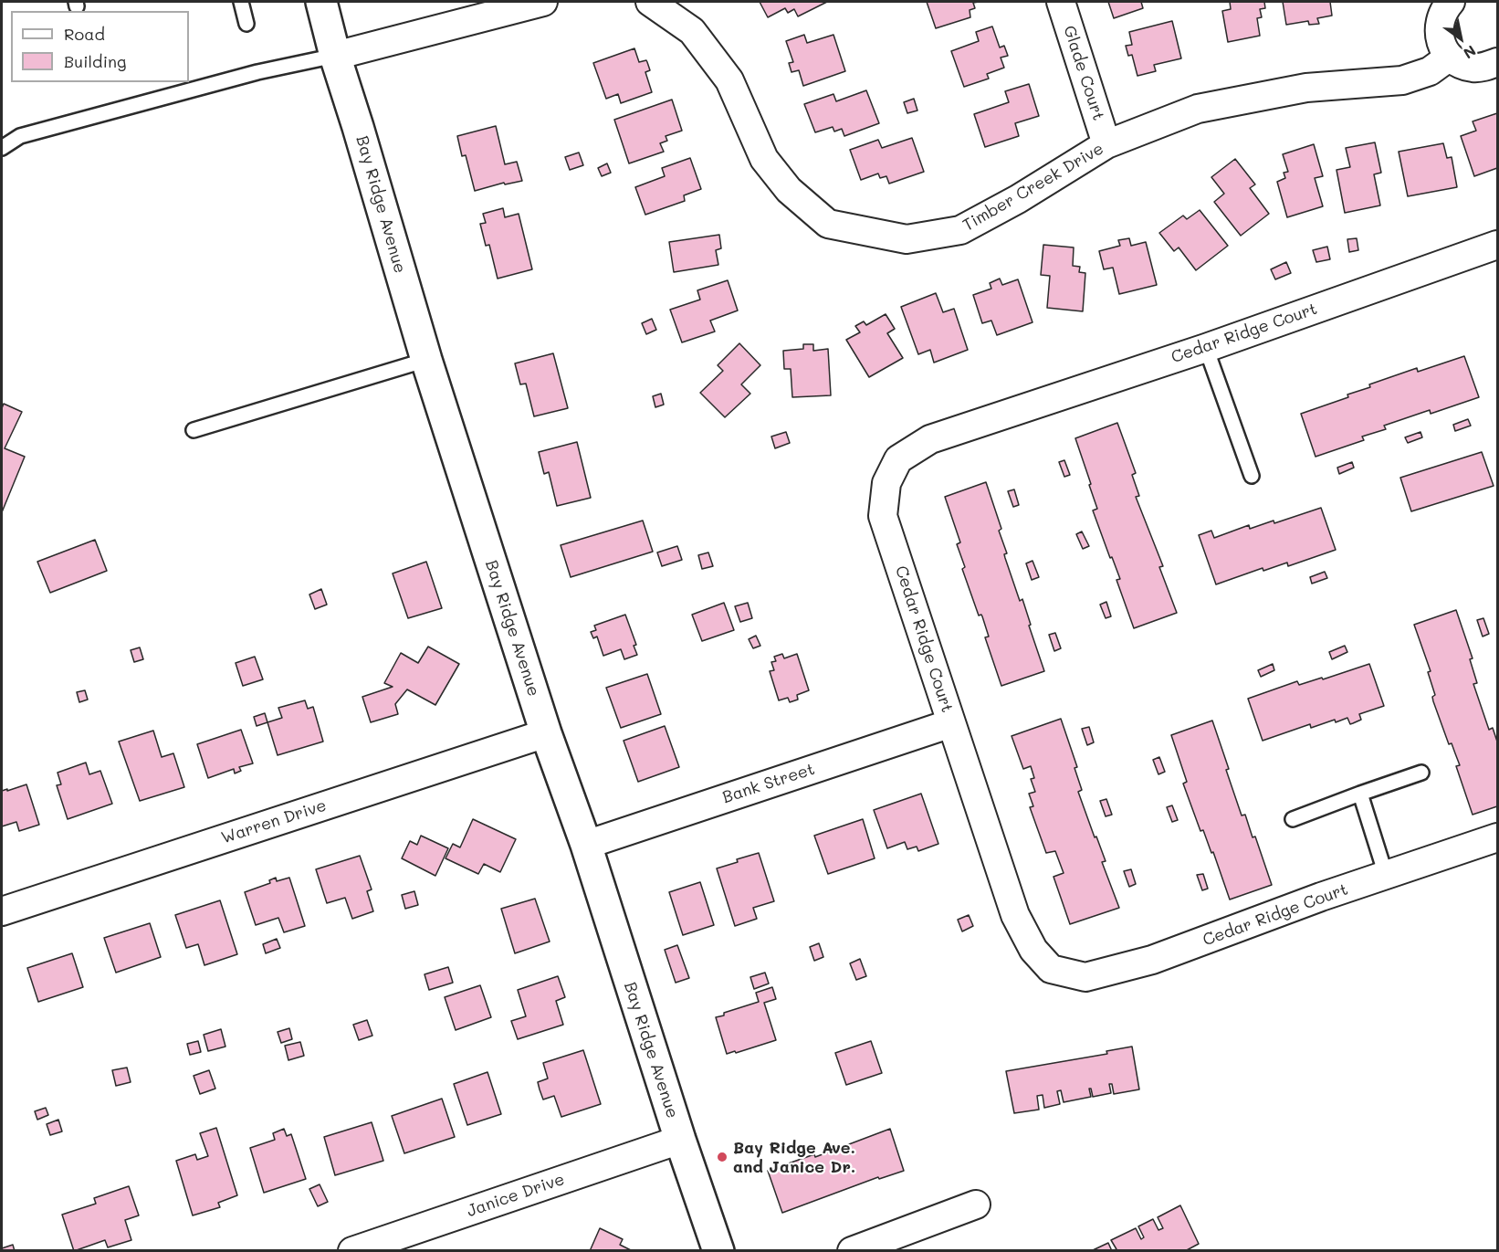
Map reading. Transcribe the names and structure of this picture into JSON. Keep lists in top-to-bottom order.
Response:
{
  "streets": {
    "main road": ["Bay Ridge Avenue"],
    "street": [
      "Glade Court",
      "Timber Creek Drive",
      "Cedar Ridge Court",
      "Bank Street",
      "Warren Drive",
      "Janice Drive"
    ]
  },
  "crossings": [
    ["Glade Court", "Timber Creek Drive"],
    ["Bay Ridge Avenue", "Bank Street"],
    ["Bay Ridge Avenue", "Warren Drive"],
    ["Bay Ridge Avenue", "Janice Drive"],
    ["Cedar Ridge Court", "Bank Street"]
  ],
  "places": ["Bay Ridge Ave. and Janice Dr."],
  "legend": ["Road", "Building"],
  "north": "bottom right"
}
